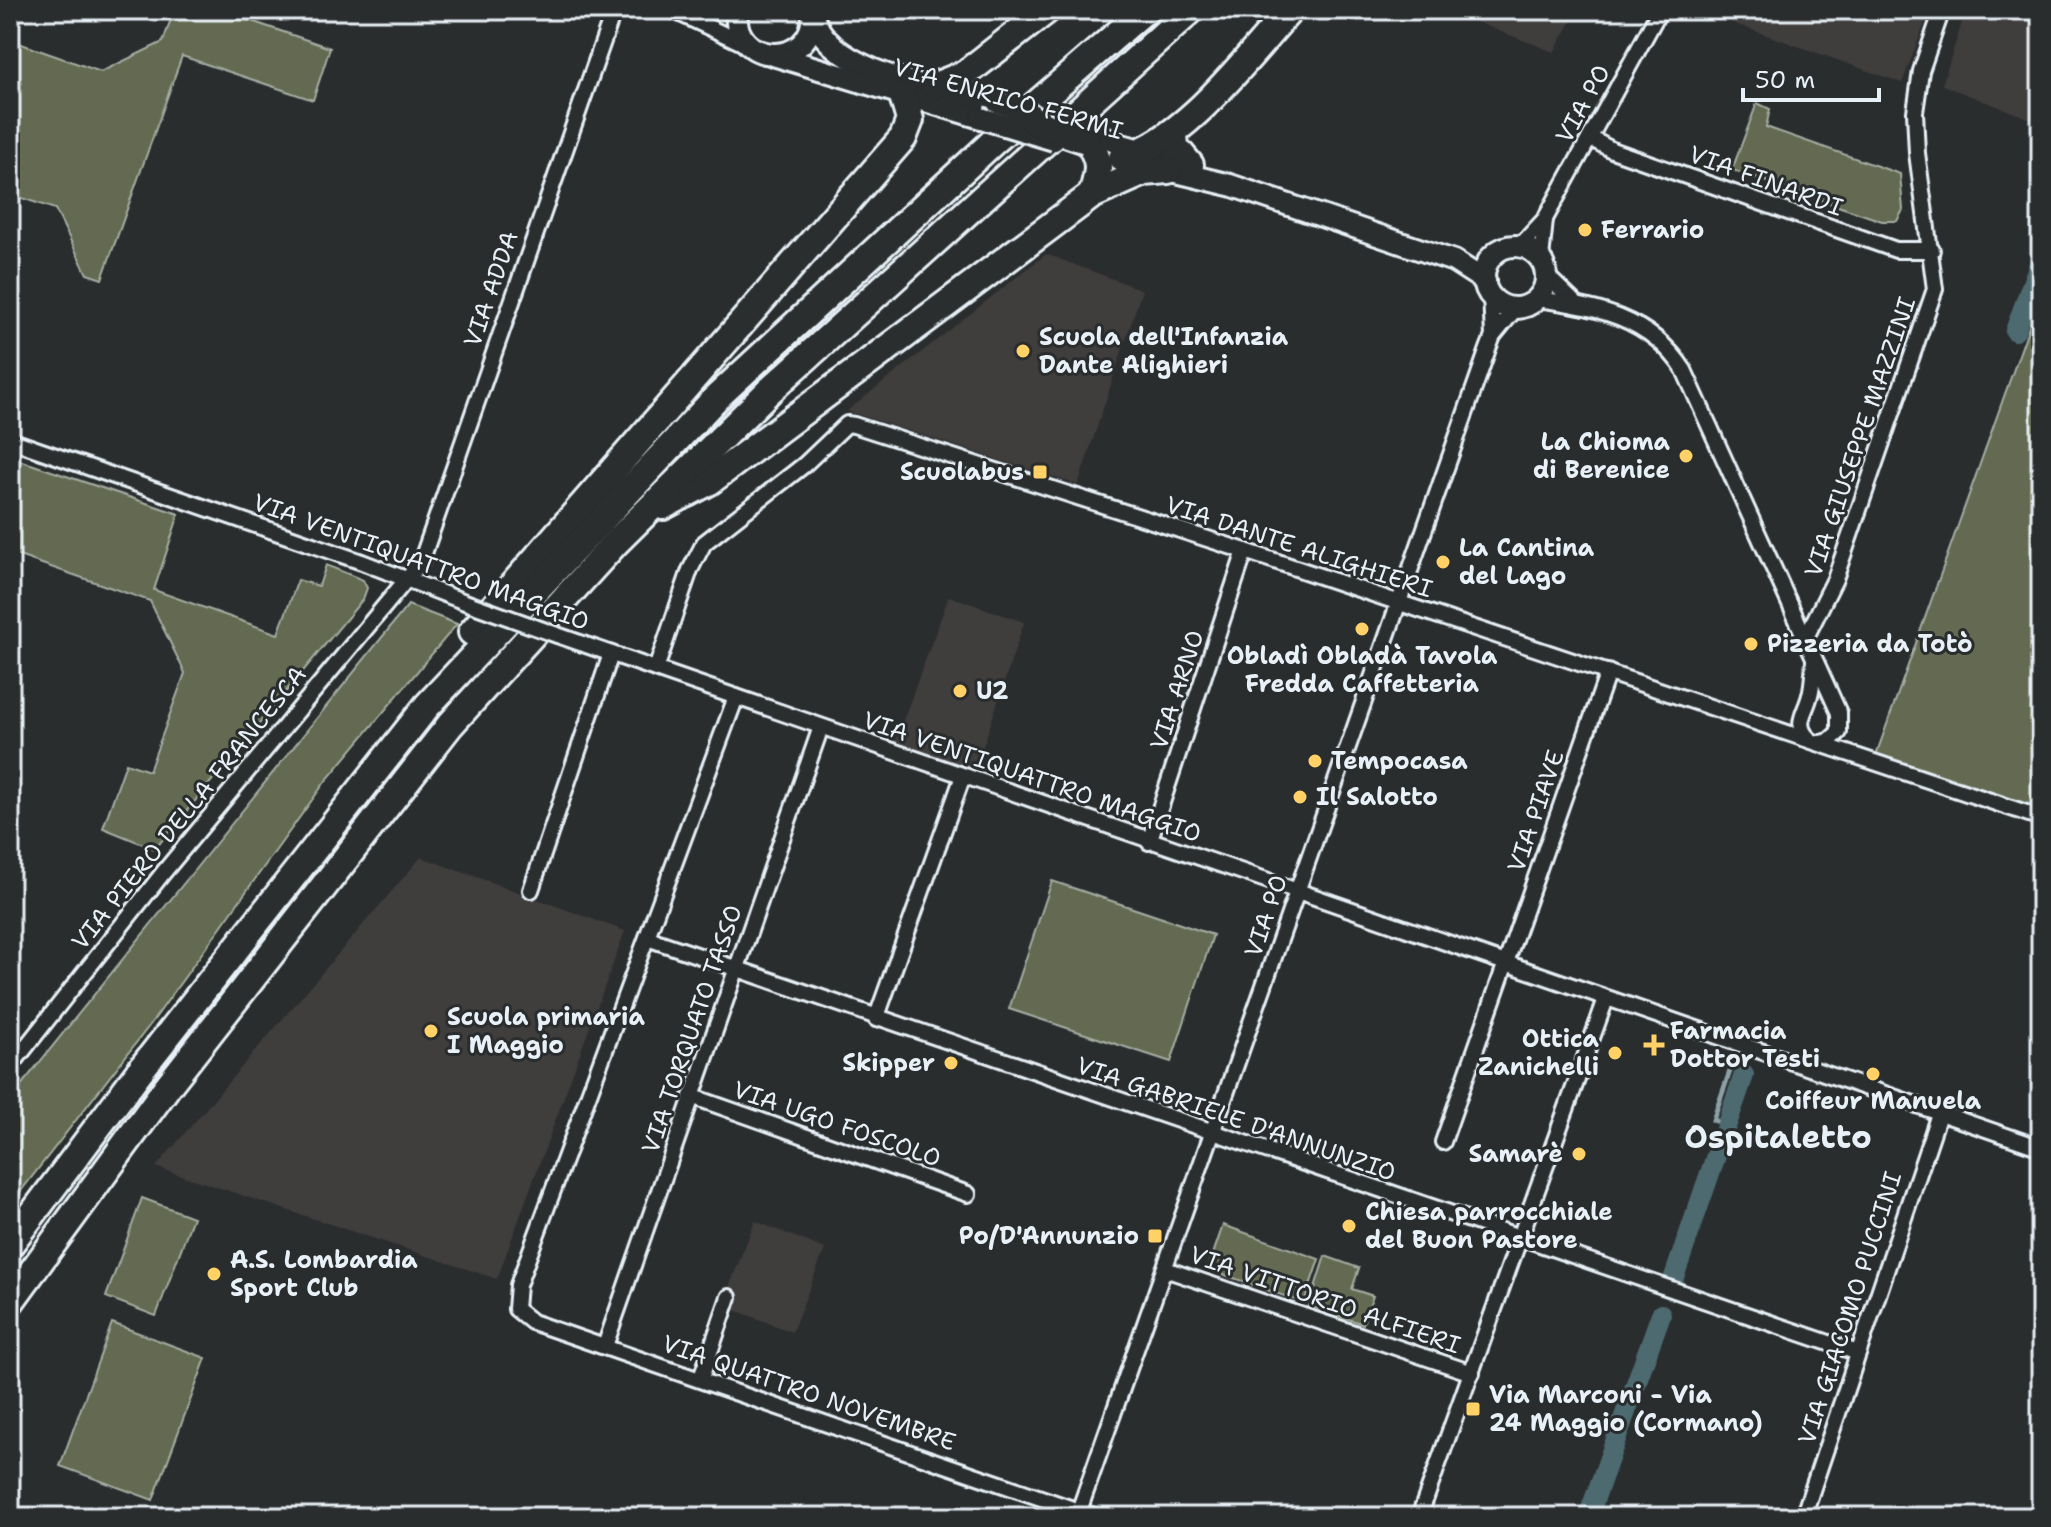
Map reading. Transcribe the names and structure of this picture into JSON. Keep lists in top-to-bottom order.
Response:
{
  "streets": {
    "street": [
      "VIA ENRICO FERMI",
      "VIA PO",
      "VIA FINARDI",
      "VIA ADDA",
      "VIA GIUSEPPE MAZZINI",
      "VIA DANTE ALIGHIERI",
      "VIA VENTIQUATTRO MAGGIO",
      "VIA ARNO",
      "VIA PIERO DELLA FRANCESCA",
      "VIA PIAVE",
      "VIA TORQUATO TASSO",
      "VIA GABRIELE D'ANNUNZIO",
      "VIA UGO FOSCOLO",
      "VIA VITTORIO ALFIERI",
      "VIA GIACOMO PUCCINI",
      "VIA QUATTRO NOVEMBRE"
    ]
  },
  "crossings": [
    ["VIA ENRICO FERMI", "VIA PO"],
    ["VIA PO", "VIA FINARDI"],
    ["VIA PO", "VIA DANTE ALIGHIERI"],
    ["VIA PO", "VIA VENTIQUATTRO MAGGIO"],
    ["VIA PO", "VIA GABRIELE D'ANNUNZIO"],
    ["VIA PO", "VIA VITTORIO ALFIERI"],
    ["VIA PO", "VIA QUATTRO NOVEMBRE"],
    ["VIA FINARDI", "VIA GIUSEPPE MAZZINI"],
    ["VIA ADDA", "VIA VENTIQUATTRO MAGGIO"],
    ["VIA ADDA", "VIA PIERO DELLA FRANCESCA"],
    ["VIA DANTE ALIGHIERI", "VIA VENTIQUATTRO MAGGIO"],
    ["VIA DANTE ALIGHIERI", "VIA ARNO"],
    ["VIA DANTE ALIGHIERI", "VIA PIAVE"],
    ["VIA VENTIQUATTRO MAGGIO", "VIA ARNO"],
    ["VIA VENTIQUATTRO MAGGIO", "VIA PIERO DELLA FRANCESCA"],
    ["VIA VENTIQUATTRO MAGGIO", "VIA PIAVE"],
    ["VIA VENTIQUATTRO MAGGIO", "VIA TORQUATO TASSO"],
    ["VIA VENTIQUATTRO MAGGIO", "VIA GIACOMO PUCCINI"],
    ["VIA TORQUATO TASSO", "VIA GABRIELE D'ANNUNZIO"],
    ["VIA TORQUATO TASSO", "VIA UGO FOSCOLO"],
    ["VIA TORQUATO TASSO", "VIA QUATTRO NOVEMBRE"],
    ["VIA GABRIELE D'ANNUNZIO", "VIA GIACOMO PUCCINI"],
    ["VIA GABRIELE D'ANNUNZIO", "VIA QUATTRO NOVEMBRE"]
  ],
  "districts": ["Ospitaletto"],
  "places": {
    "other": [
      "Ferrario",
      "Scuola dell'Infanzia Dante Alighieri",
      "La Chioma di Berenice",
      "La Cantina del Lago",
      "Obladì Obladà Tavola Fredda Caffetteria",
      "Pizzeria da Totò",
      "U2",
      "Tempocasa",
      "Il Salotto",
      "Scuola primaria I Maggio",
      "Ottica Zanichelli",
      "Skipper",
      "Coiffeur Manuela",
      "Samarè",
      "Chiesa parrocchiale del Buon Pastore",
      "A.S. Lombardia Sport Club"
    ],
    "transit": ["Scuolabus", "Po/D'Annunzio", "Via Marconi - Via 24 Maggio (Cormano)"],
    "health": ["Farmacia Dottor Testi"]
  },
  "scale_bar": "50 m"
}
